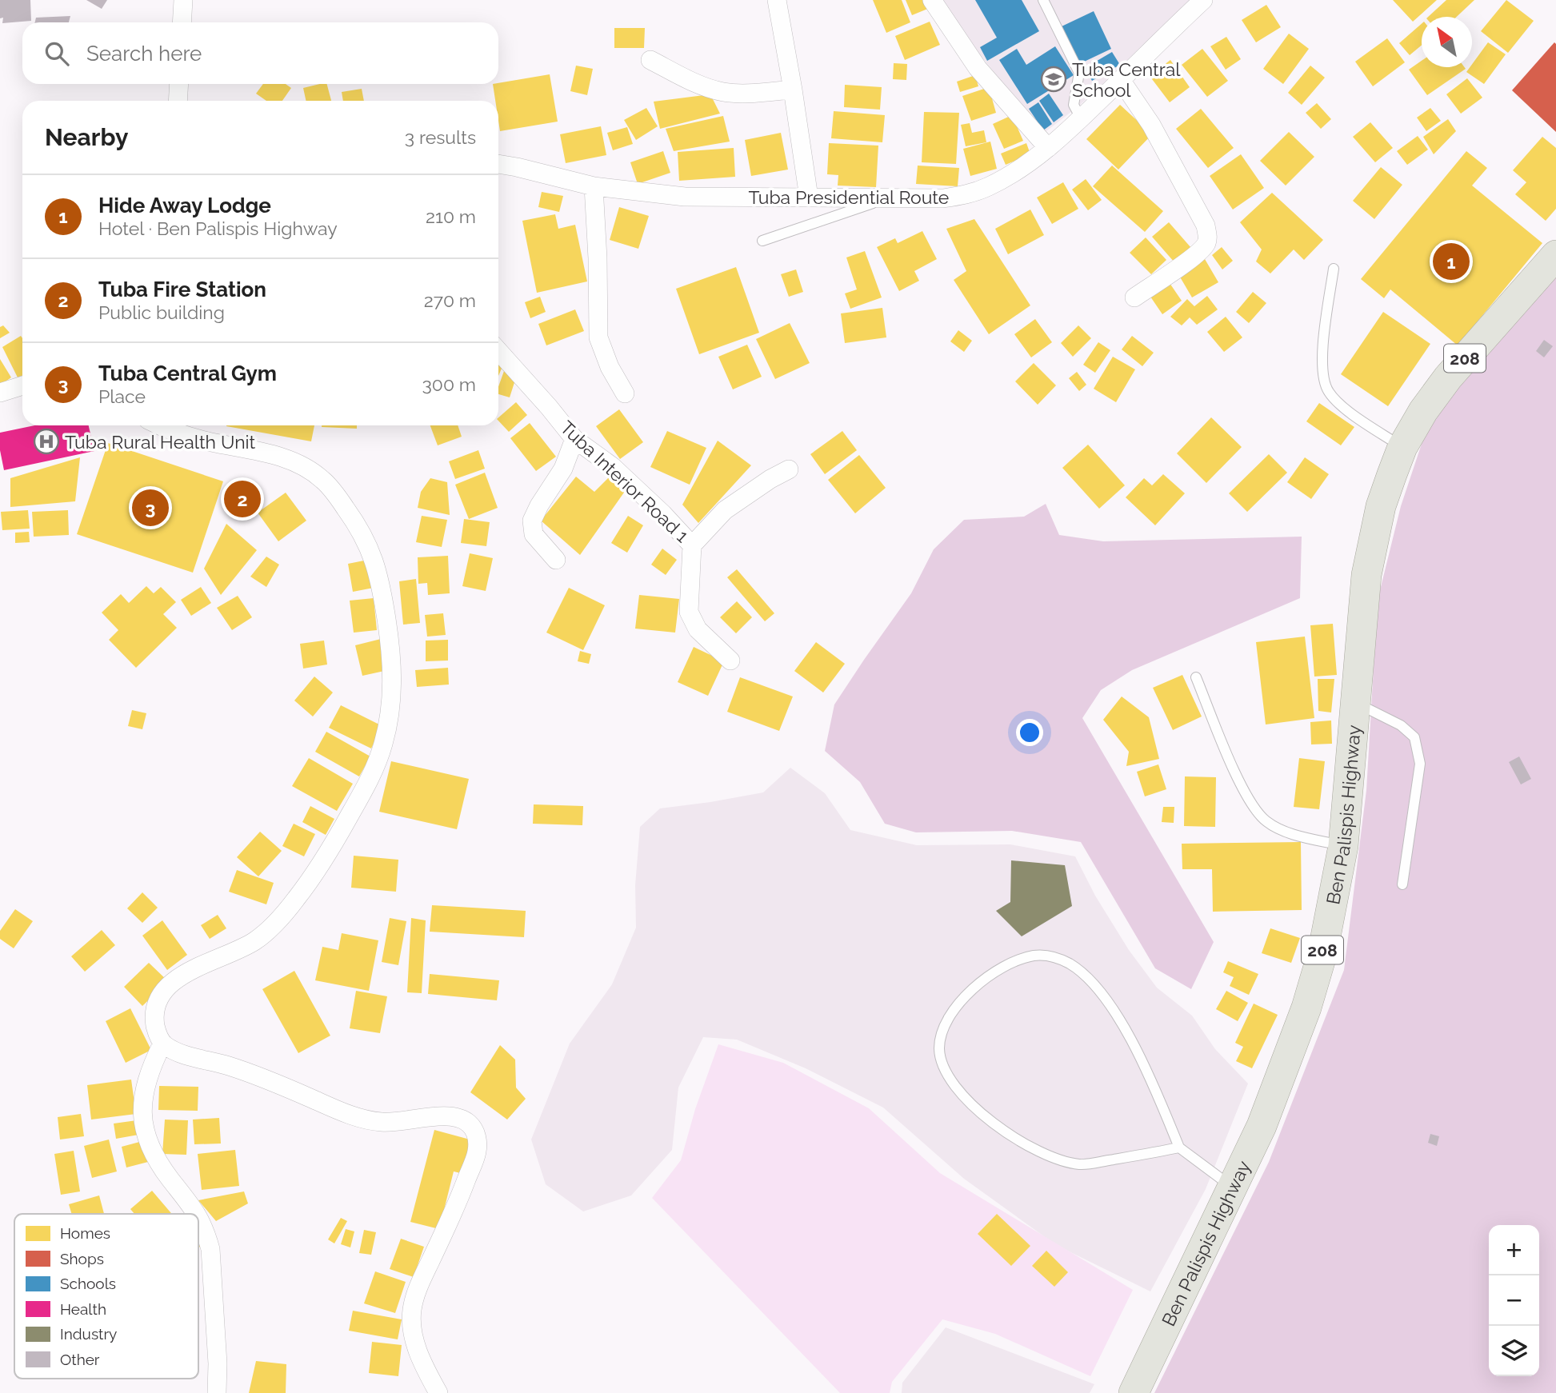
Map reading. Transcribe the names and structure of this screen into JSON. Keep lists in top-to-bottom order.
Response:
{
  "streets": {
    "main road": ["208", "Ben Palispis Highway"],
    "street": ["Tuba Presidential Route", "Tuba Interior Road 1"]
  },
  "places": {
    "school or university": ["Tuba Central School"],
    "hospital": ["Tuba Rural Health Unit"]
  },
  "legend": [
    "Homes",
    "Shops",
    "Schools",
    "Health",
    "Industry",
    "Other"
  ],
  "north": "top left",
  "page": {
    "search": "Search here",
    "heading": ["Nearby", "3 results"],
    "list": [
      {
        "mark": "1",
        "name": "Hide Away Lodge",
        "note": "Hotel · Ben Palispis Highway",
        "value": "210 m"
      },
      {
        "mark": "2",
        "name": "Tuba Fire Station",
        "note": "Public building",
        "value": "270 m"
      },
      {
        "mark": "3",
        "name": "Tuba Central Gym",
        "note": "Place",
        "value": "300 m"
      }
    ],
    "pins": ["1", "2", "3"],
    "map_buttons": ["+", "−"]
  }
}
